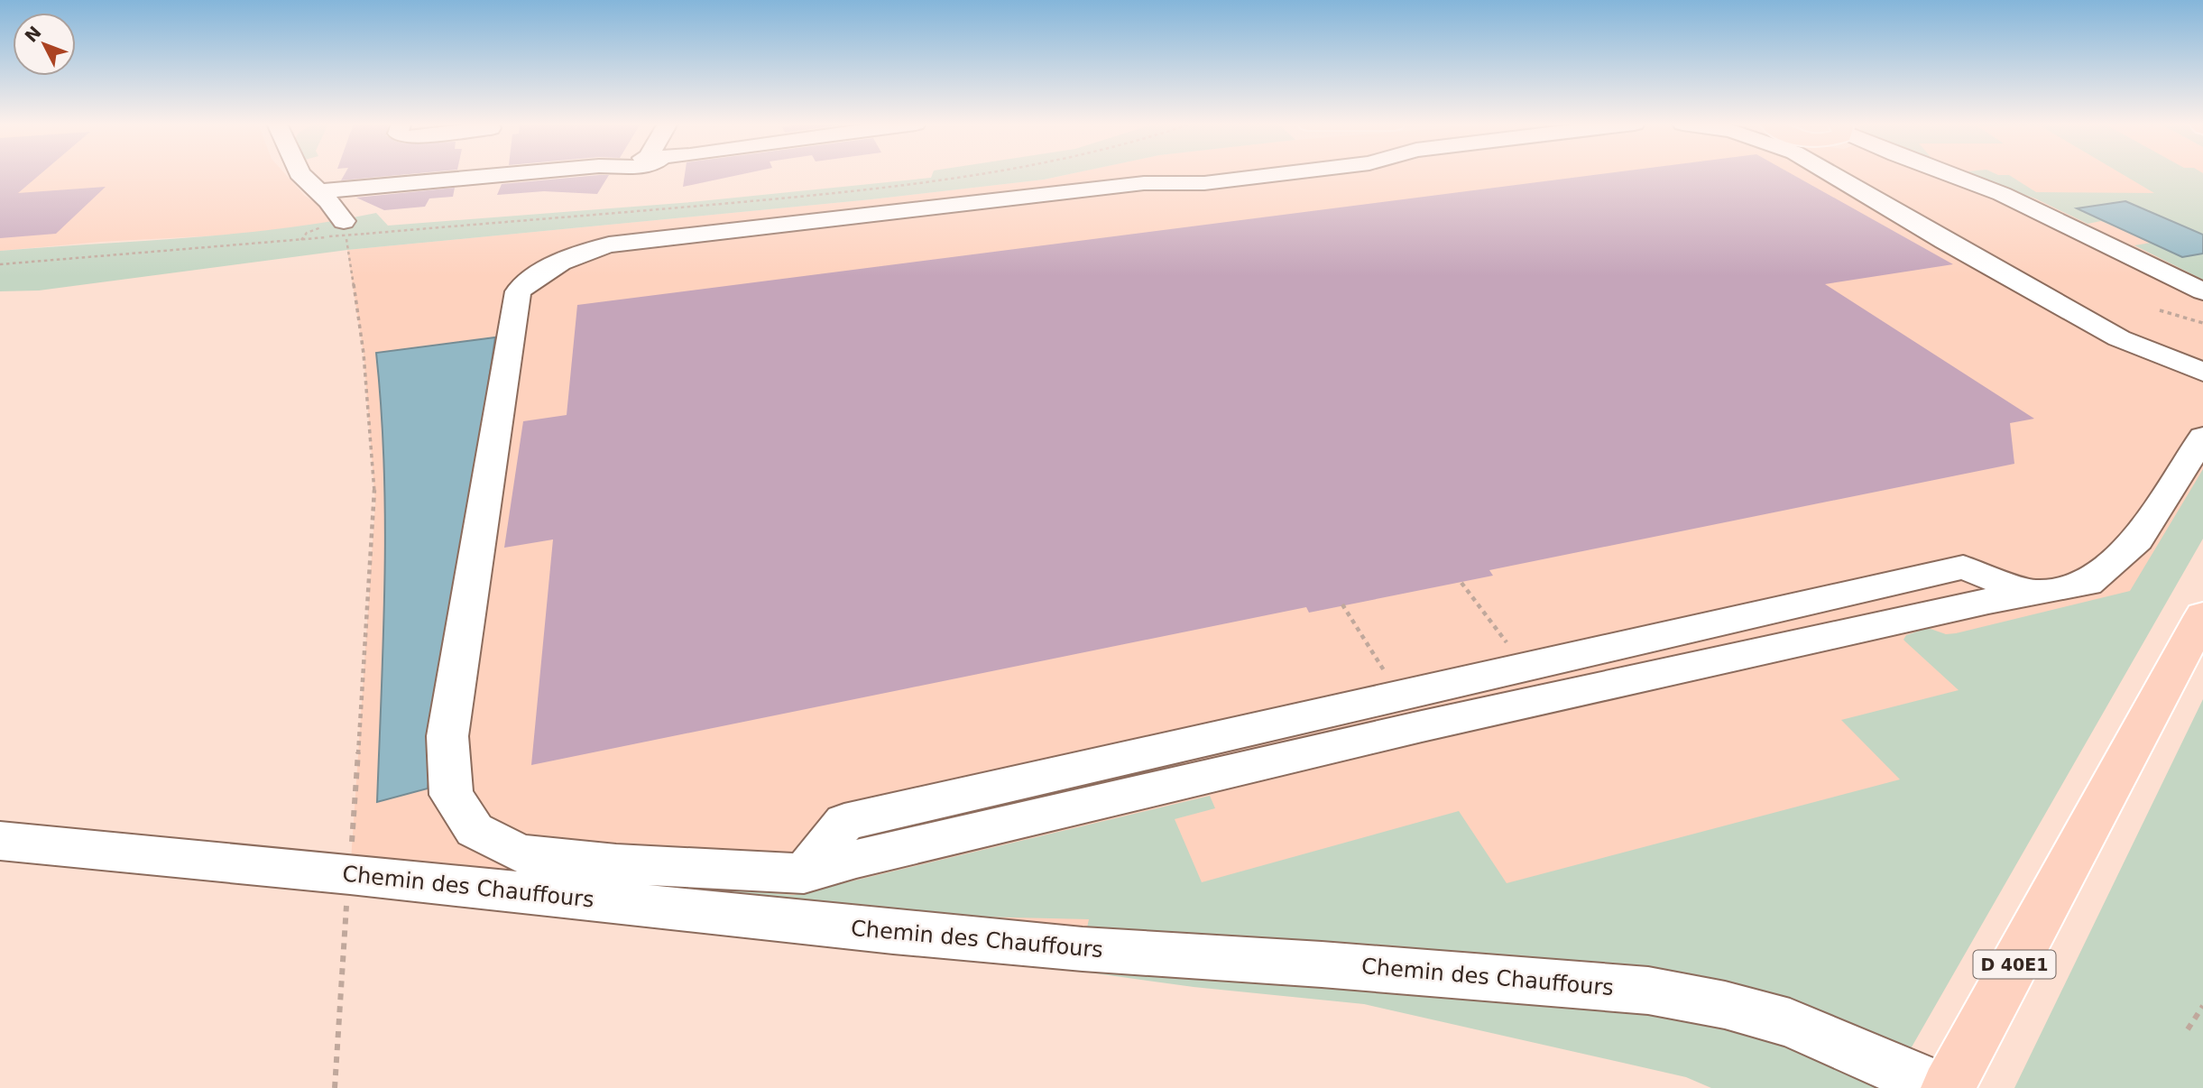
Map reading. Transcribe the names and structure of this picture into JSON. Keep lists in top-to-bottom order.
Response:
{
  "streets": {
    "main road": ["D 40E1"],
    "street": ["Chemin des Chauffours"]
  },
  "north": "top left"
}
